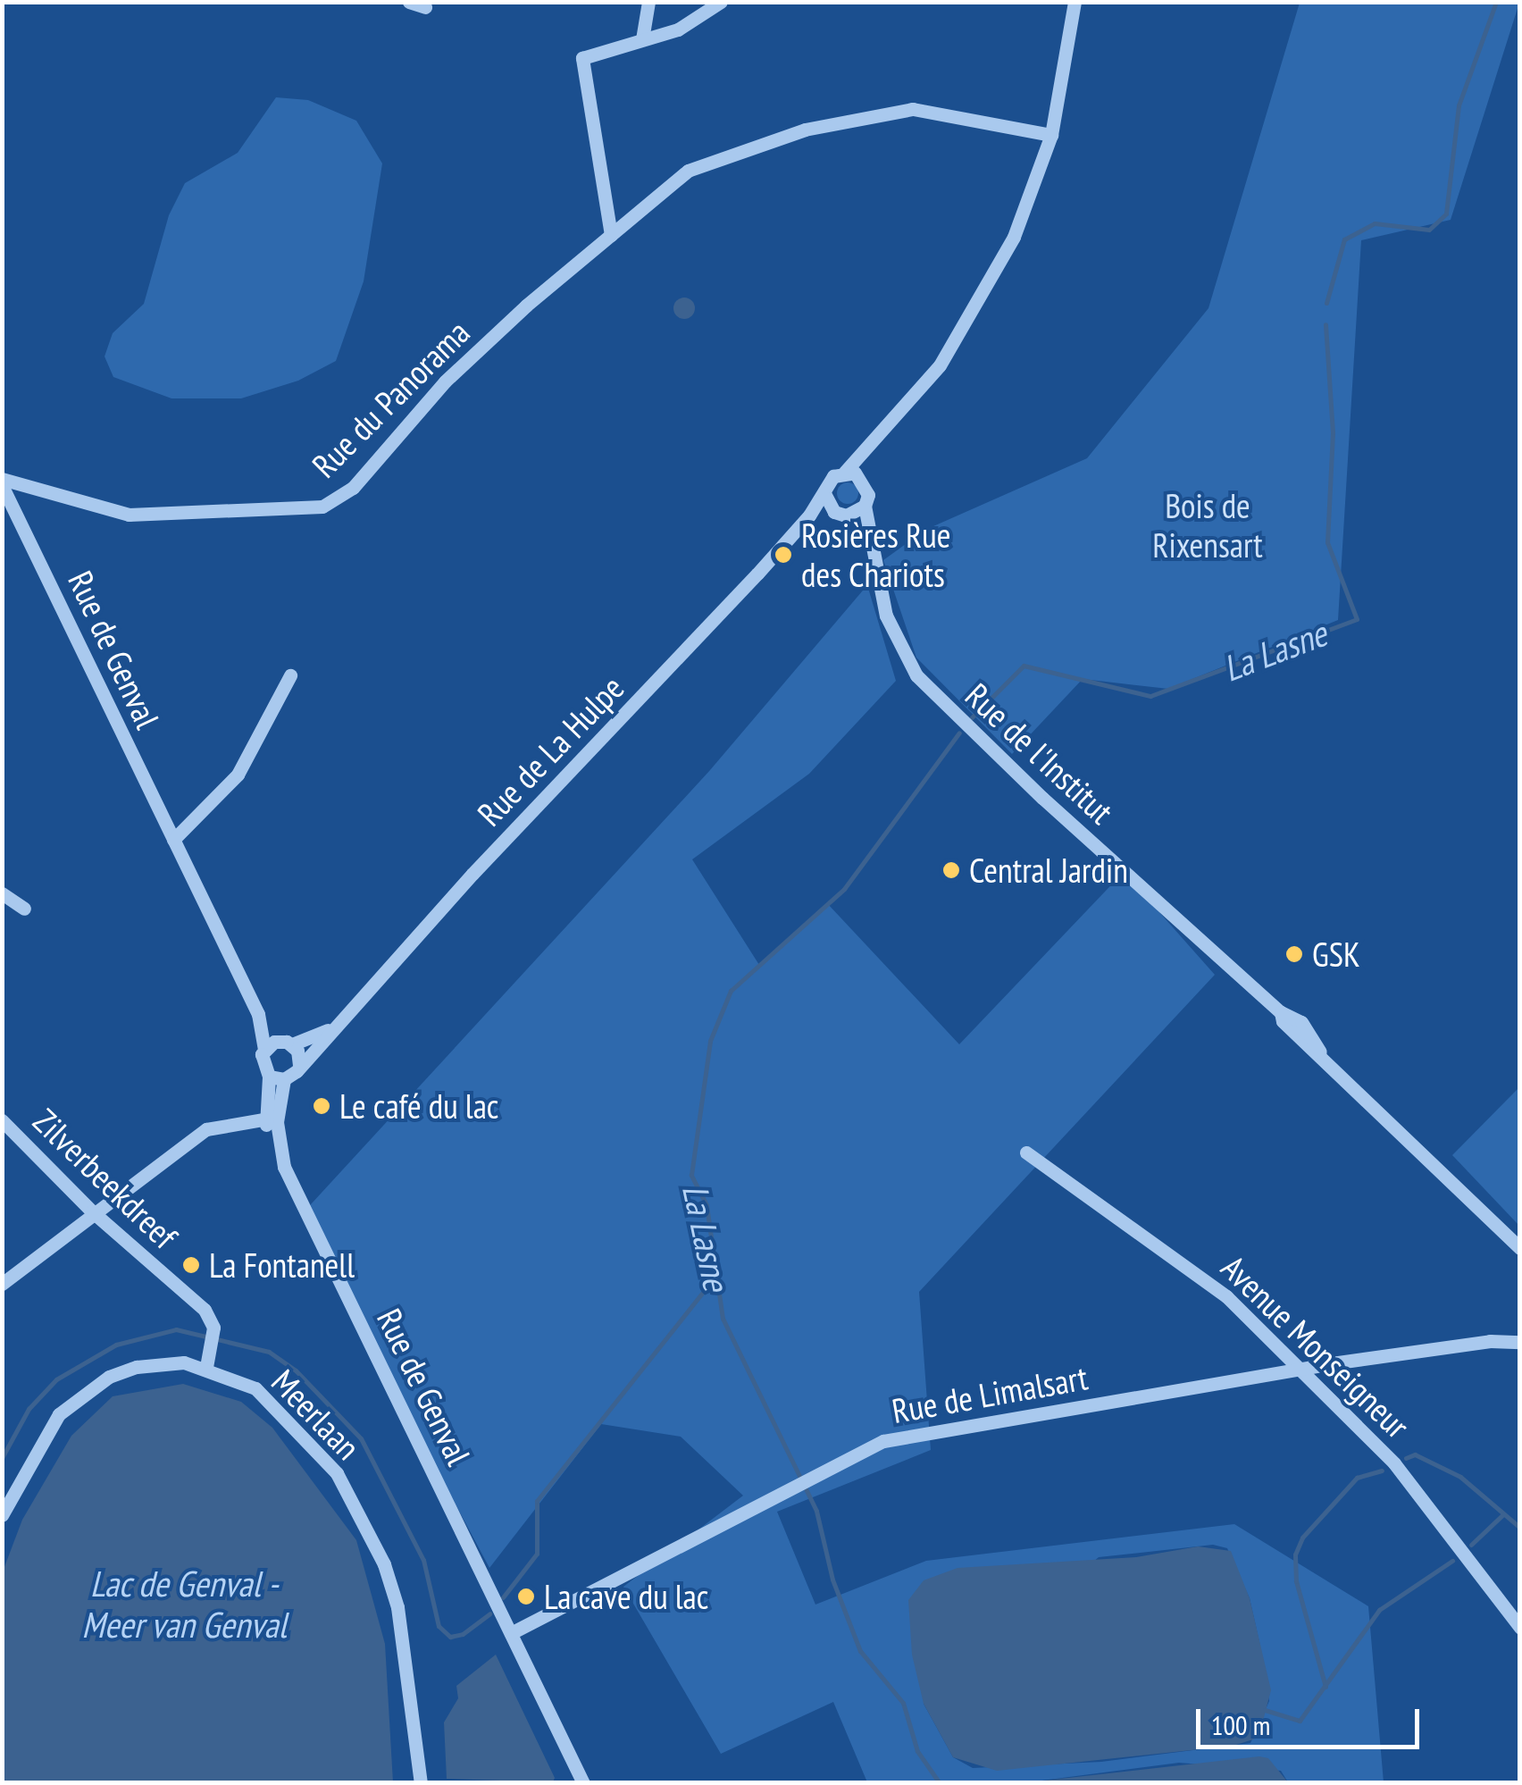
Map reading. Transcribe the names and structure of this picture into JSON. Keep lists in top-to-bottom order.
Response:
{
  "streets": {
    "street": [
      "Rue du Panorama",
      "Rue de Genval",
      "Rue de La Hulpe",
      "Rue de l'Institut",
      "Zilverbeekdreef",
      "Avenue Monseigneur",
      "Rue de Limalsart",
      "Meerlaan"
    ]
  },
  "crossings": [
    ["Rue du Panorama", "Rue de Genval"],
    ["Rue de Genval", "Rue de Limalsart"],
    ["Rue de La Hulpe", "Rue de l'Institut"],
    ["Zilverbeekdreef", "Meerlaan"],
    ["Avenue Monseigneur", "Rue de Limalsart"]
  ],
  "water": ["La Lasne", "Lac de Genval - Meer van Genval"],
  "parks": ["Bois de Rixensart"],
  "places": [
    "Rosières Rue des Chariots",
    "Central Jardin",
    "GSK",
    "Le café du lac",
    "La Fontanell",
    "La cave du lac"
  ],
  "scale_bar": "100 m"
}
